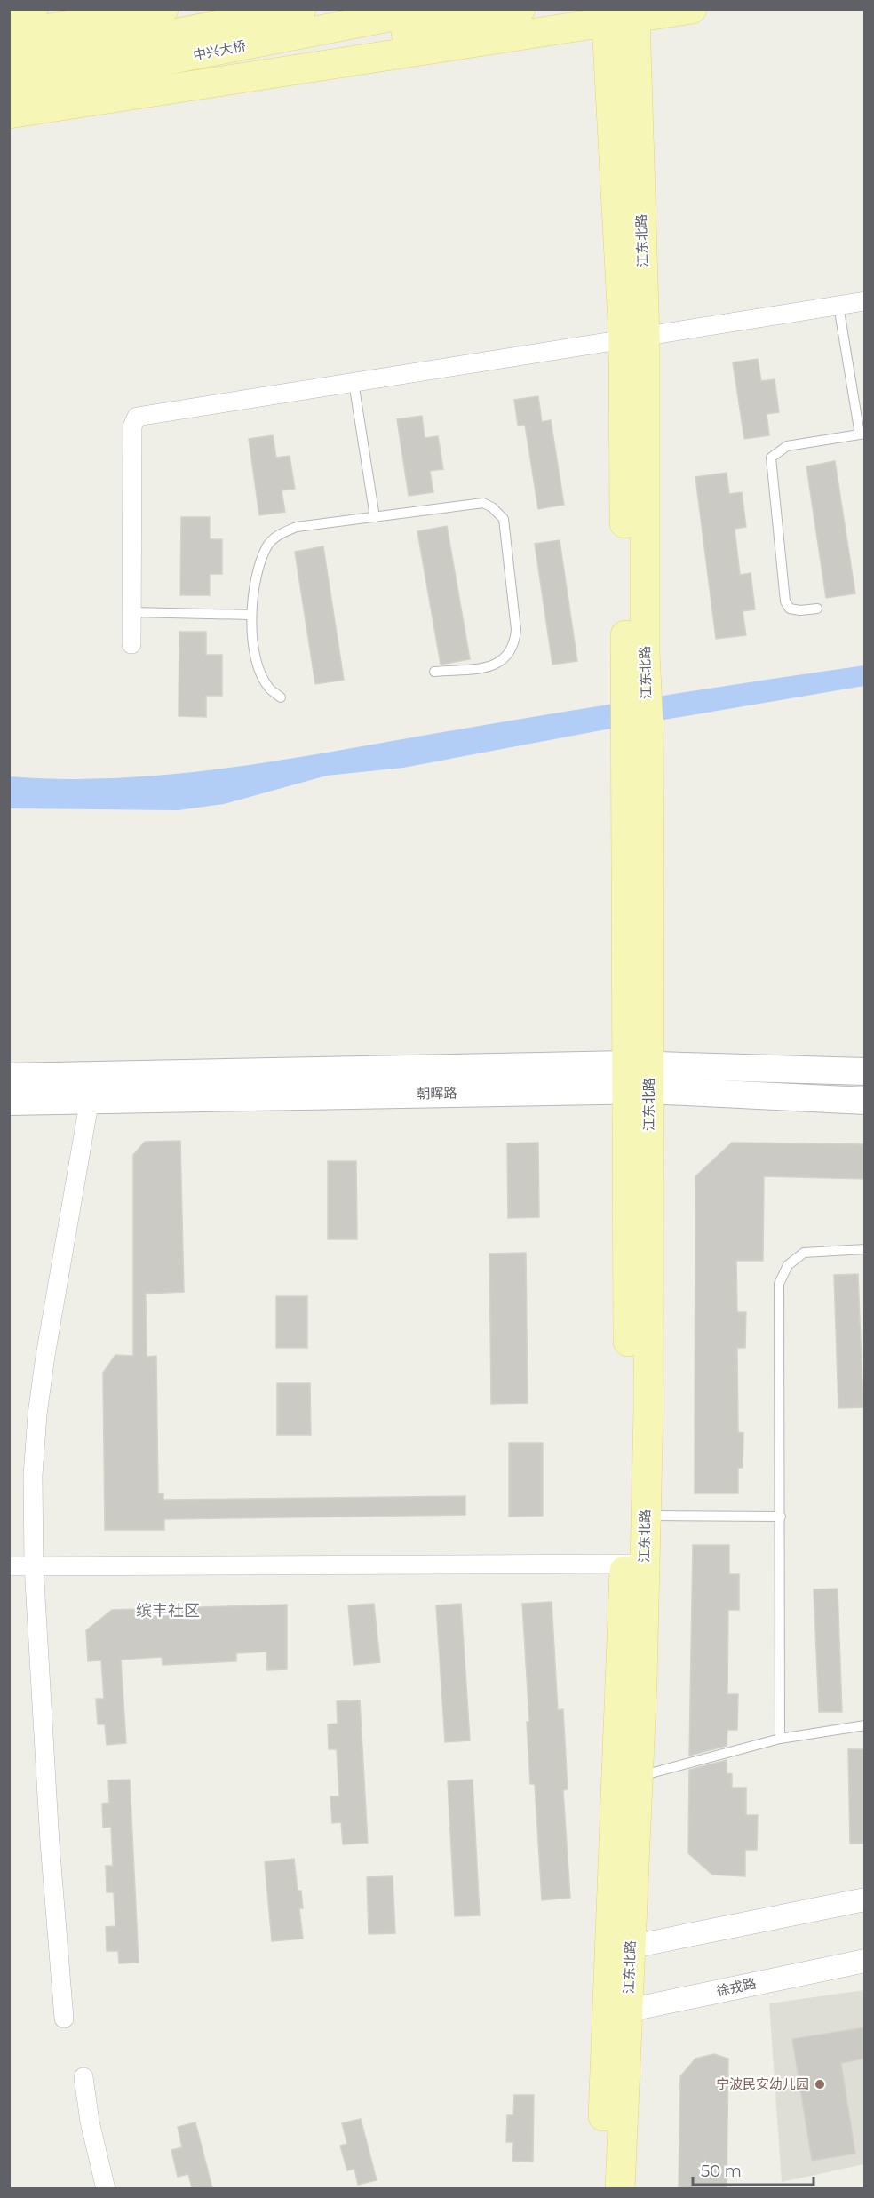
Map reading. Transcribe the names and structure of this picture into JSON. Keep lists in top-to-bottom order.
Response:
{
  "streets": {
    "main road": ["中兴大桥", "江东北路", "朝晖路"],
    "street": ["徐戎路"]
  },
  "crossings": [
    ["江东北路", "朝晖路"],
    ["江东北路", "徐戎路"]
  ],
  "districts": ["缤丰社区"],
  "places": ["宁波民安幼儿园"],
  "scale_bar": "50 m"
}
